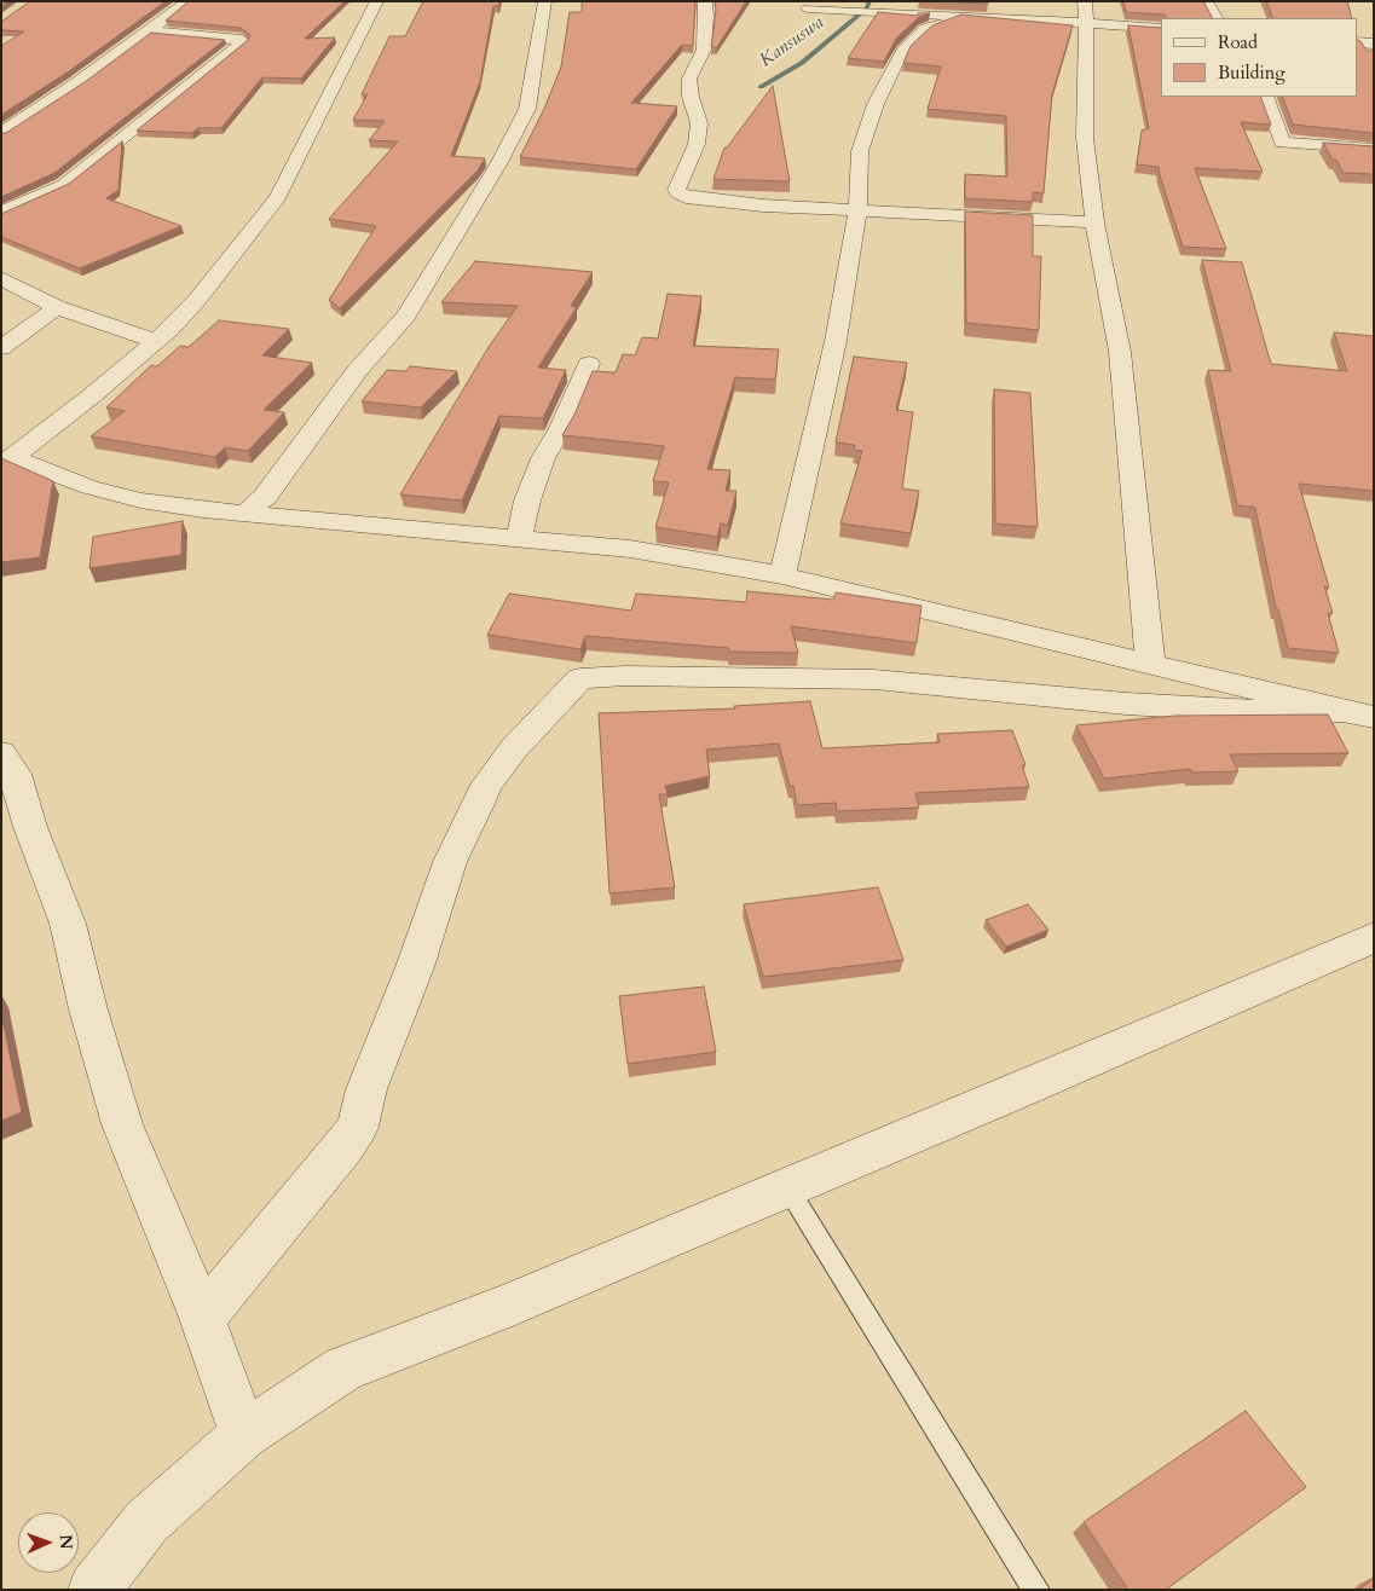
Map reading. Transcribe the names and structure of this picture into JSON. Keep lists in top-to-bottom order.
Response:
{
  "water": ["Kansuswa"],
  "legend": ["Road", "Building"],
  "north": "right"
}
